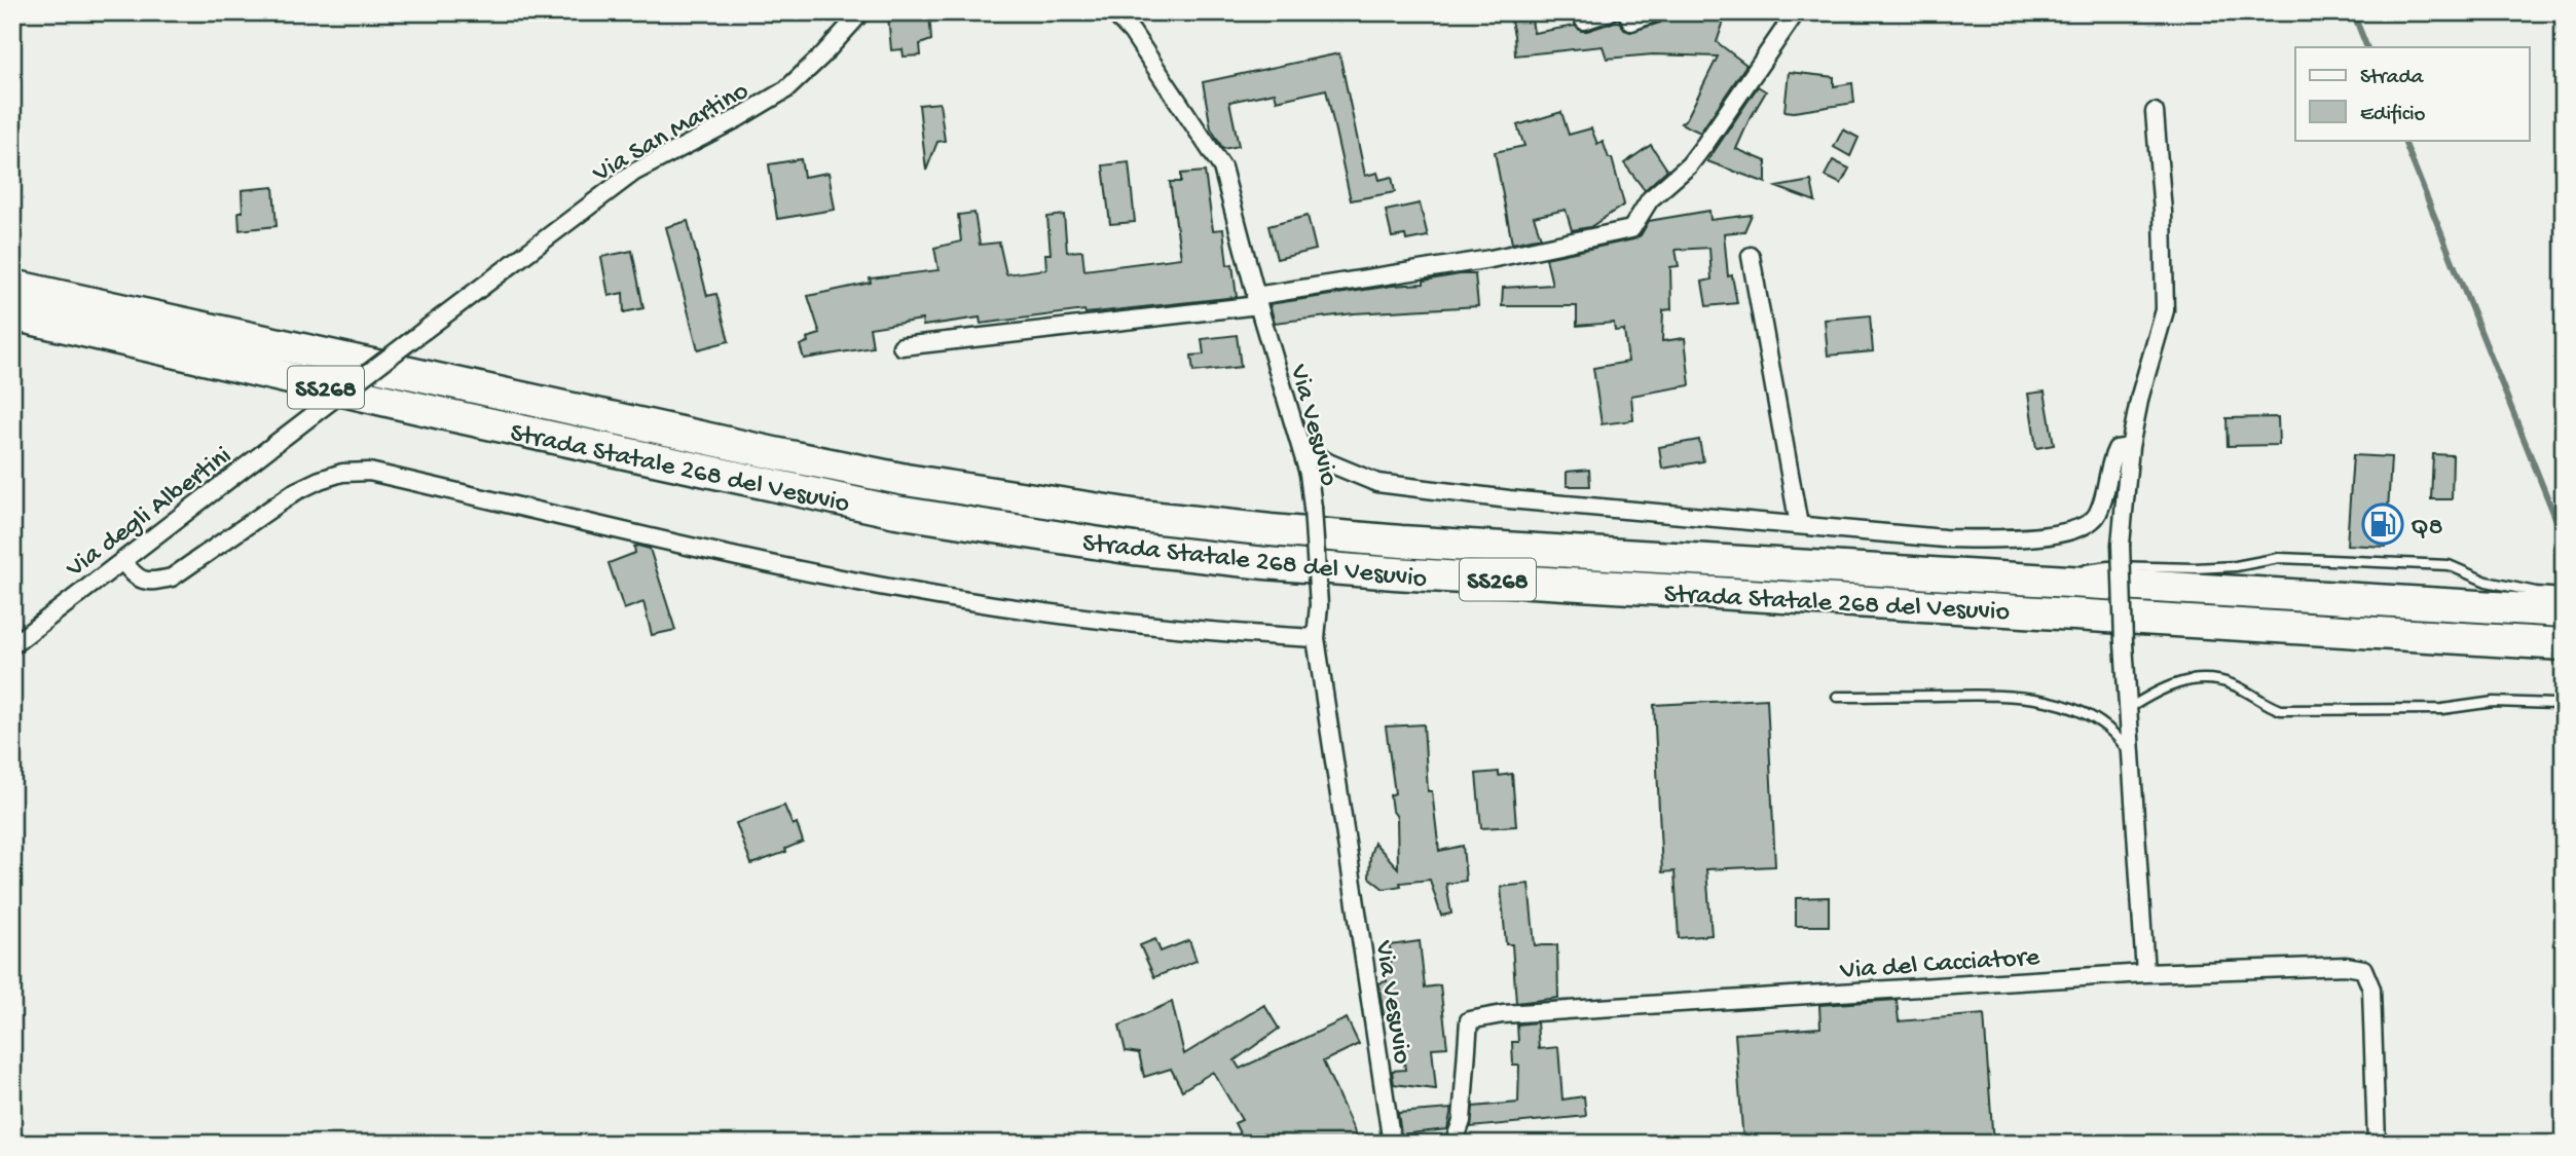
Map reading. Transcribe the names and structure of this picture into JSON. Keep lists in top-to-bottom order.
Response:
{
  "streets": {
    "highway": ["SS268", "Strada Statale 268 del Vesuvio"],
    "street": [
      "Via San Martino",
      "Via Vesuvio",
      "Via degli Albertini",
      "Via del Cacciatore"
    ]
  },
  "crossings": [
    ["Via San Martino", "Via degli Albertini"]
  ],
  "places": {
    "fuel station": ["Q8"]
  },
  "legend": ["Strada", "Edificio"]
}
